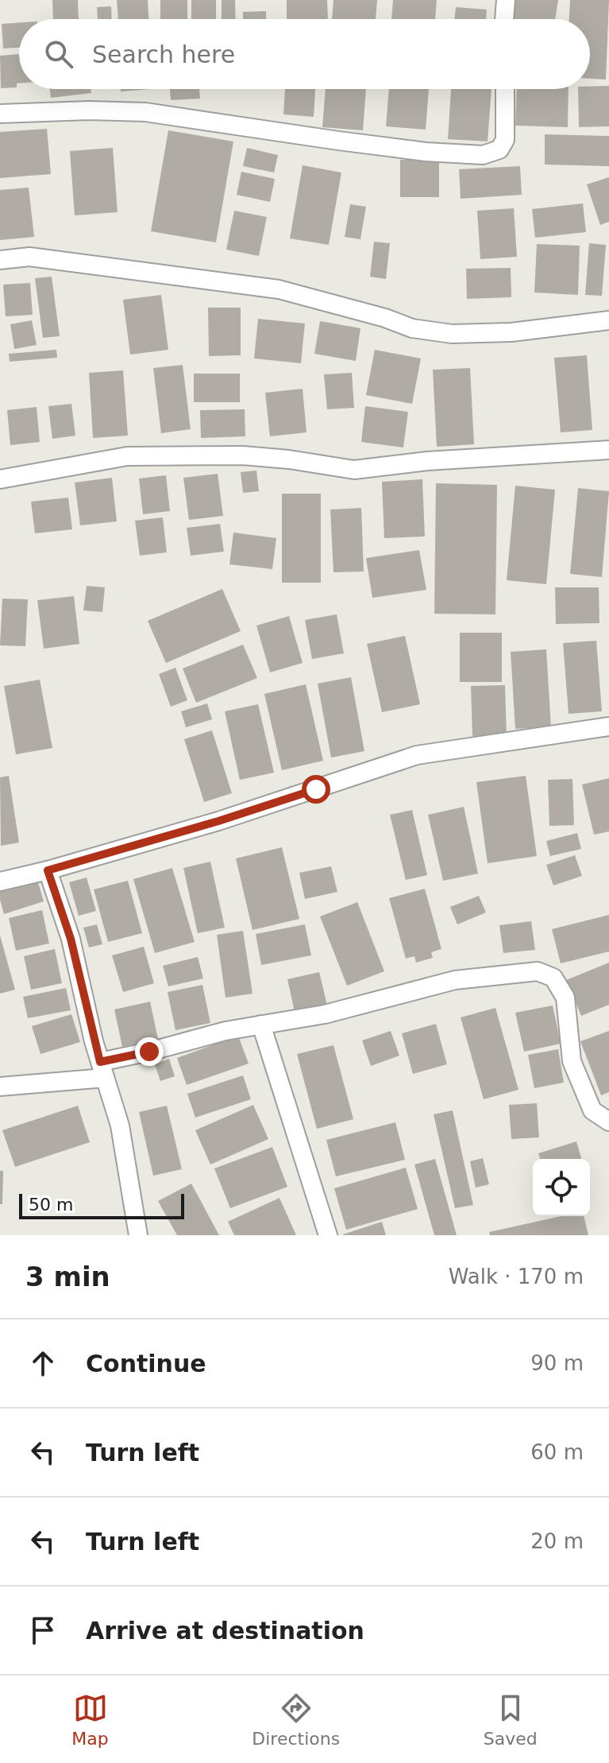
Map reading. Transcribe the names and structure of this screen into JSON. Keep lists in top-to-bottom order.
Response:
{
  "scale_bar": "50 m",
  "page": {
    "search": "Search here",
    "scale": "50 m",
    "heading": ["3 min", "Walk · 170 m"],
    "list": [
      ["Continue", "90 m"],
      ["Turn left", "60 m"],
      ["Turn left", "20 m"],
      "Arrive at destination"
    ],
    "nav": ["Map", "Directions", "Saved"]
  }
}
